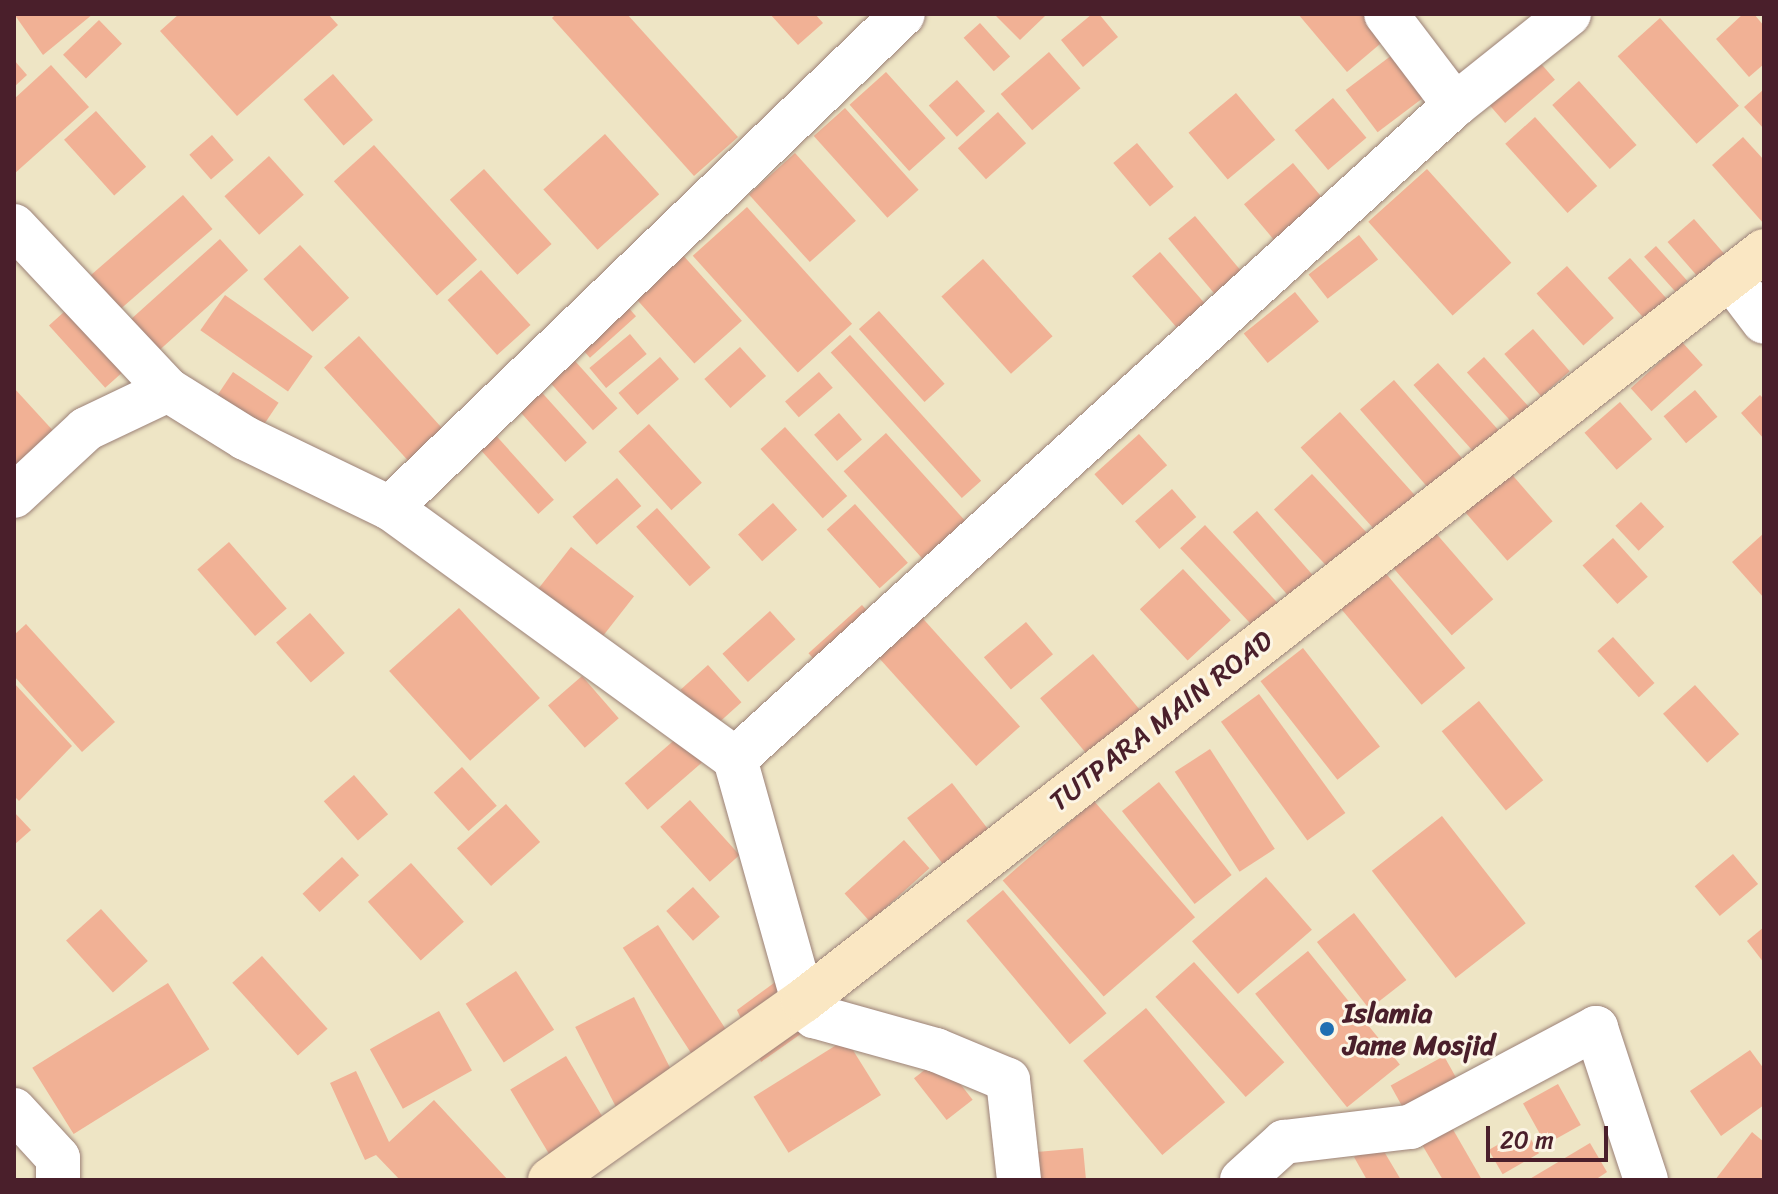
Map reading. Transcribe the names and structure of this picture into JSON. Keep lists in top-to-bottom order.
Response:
{
  "streets": {
    "street": ["TUTPARA MAIN ROAD"]
  },
  "places": ["Islamia Jame Mosjid"],
  "scale_bar": "20 m"
}
